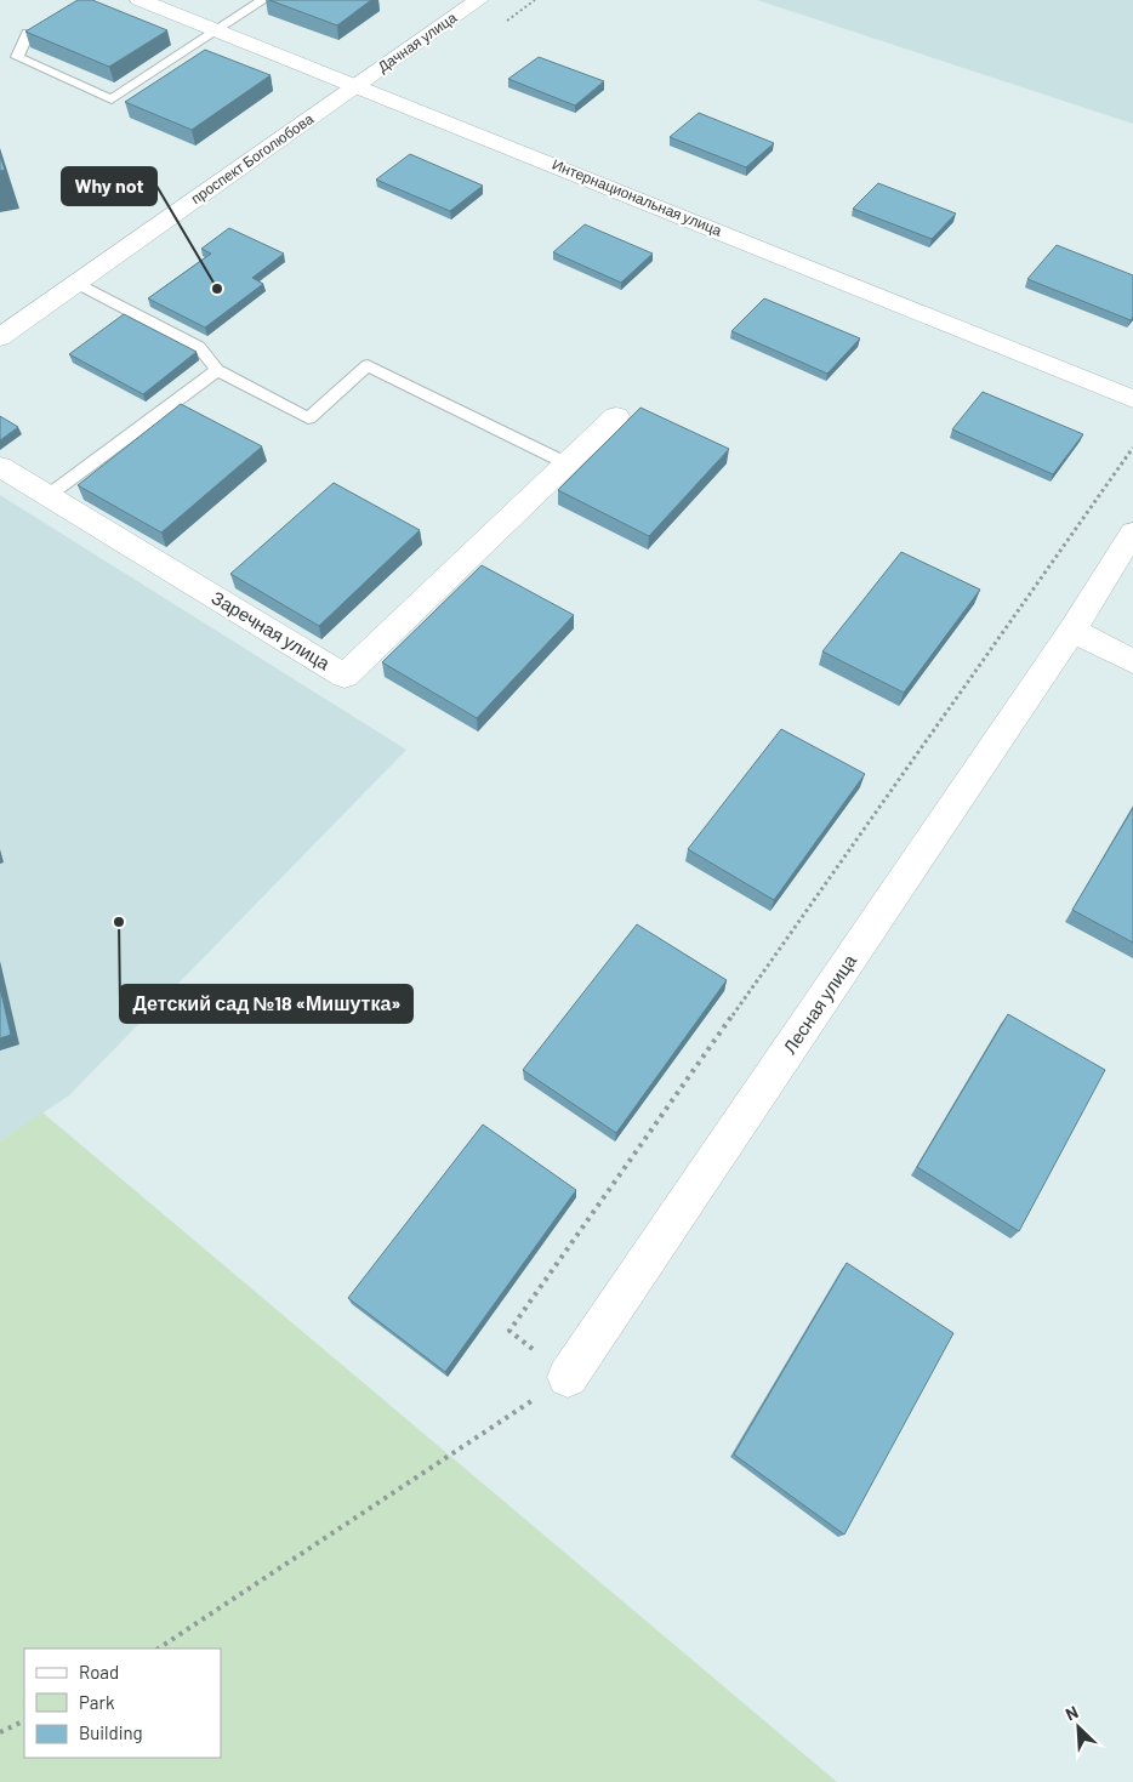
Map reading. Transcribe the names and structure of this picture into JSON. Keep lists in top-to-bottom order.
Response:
{
  "streets": {
    "street": [
      "Дачная улица",
      "проспект Боголюбова",
      "Интернациональная улица",
      "Заречная улица",
      "Лесная улица"
    ]
  },
  "crossings": [
    ["Дачная улица", "проспект Боголюбова"],
    ["Дачная улица", "Интернациональная улица"],
    ["проспект Боголюбова", "Интернациональная улица"]
  ],
  "places": ["Why not", "Детский сад №18 «Мишутка»"],
  "legend": ["Road", "Park", "Building"],
  "north": "top left"
}
